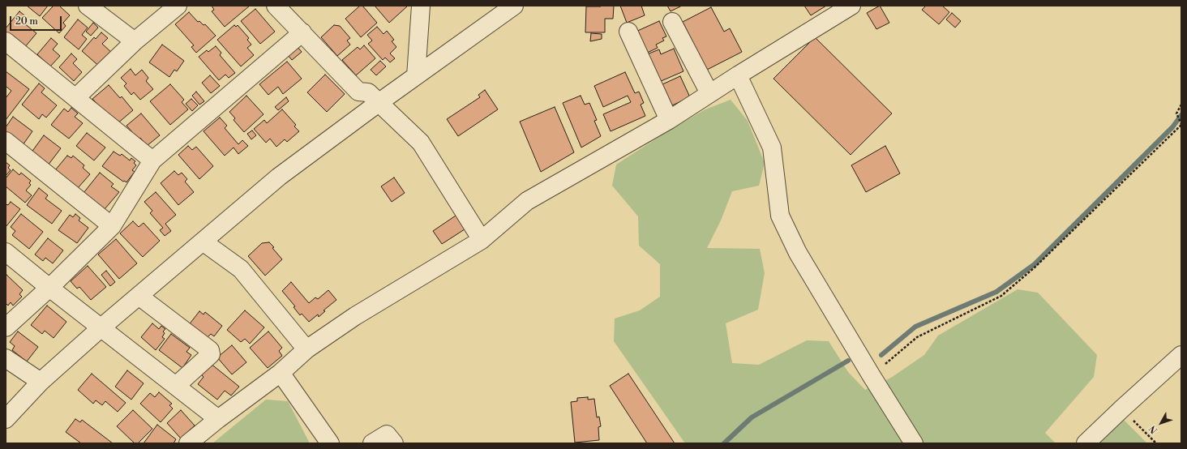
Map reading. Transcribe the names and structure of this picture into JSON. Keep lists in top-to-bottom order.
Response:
{
  "scale_bar": "20 m",
  "north": "bottom left"
}
